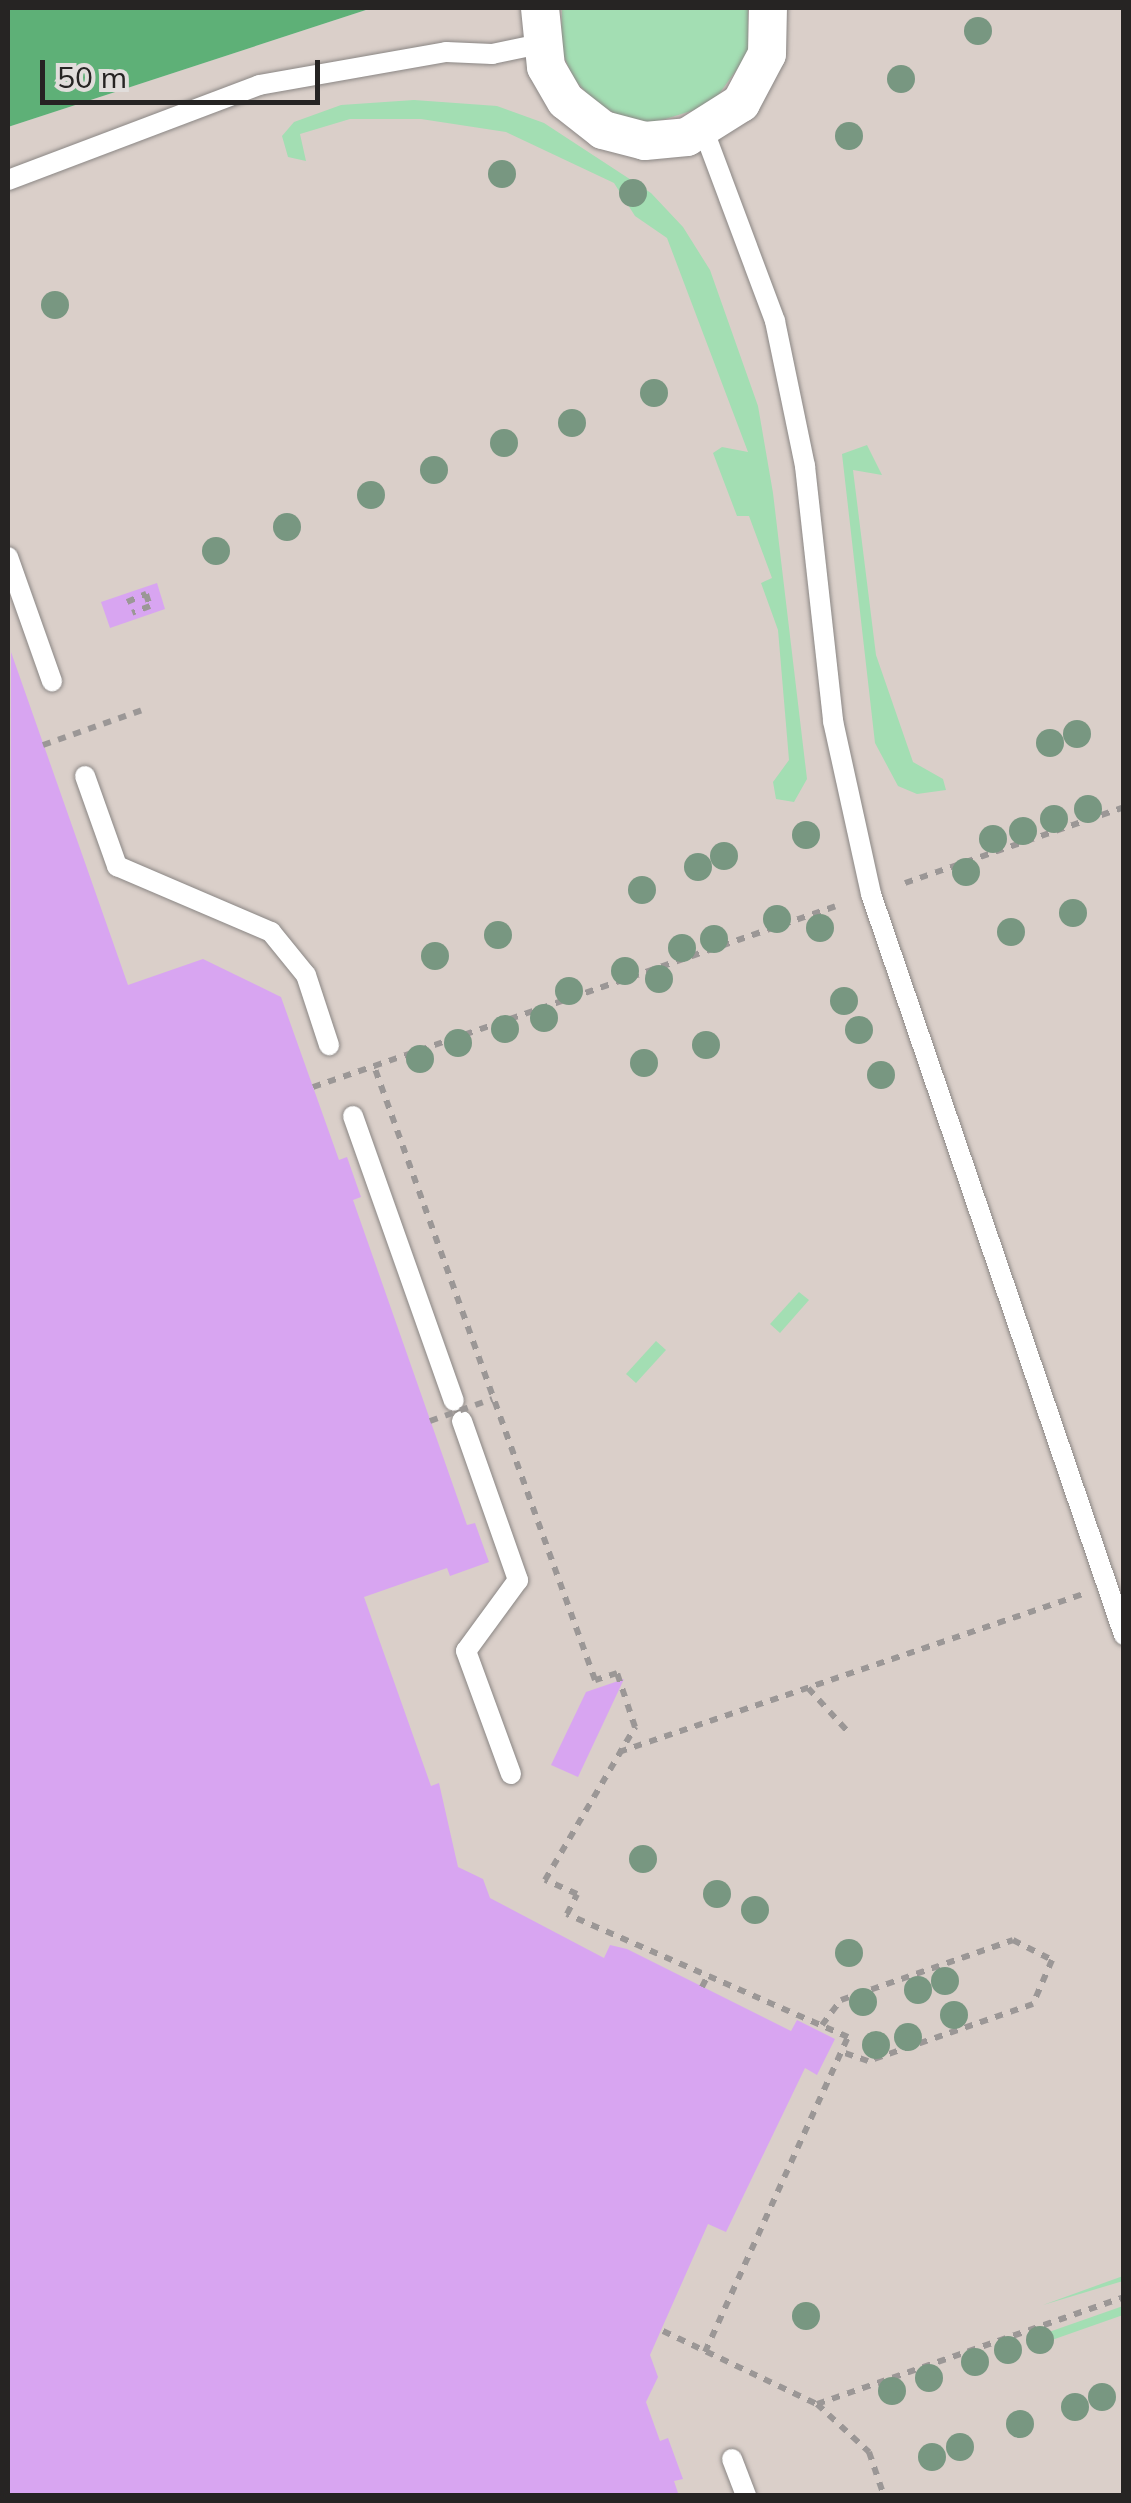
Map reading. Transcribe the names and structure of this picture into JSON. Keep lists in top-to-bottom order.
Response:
{
  "scale_bar": "50 m"
}
